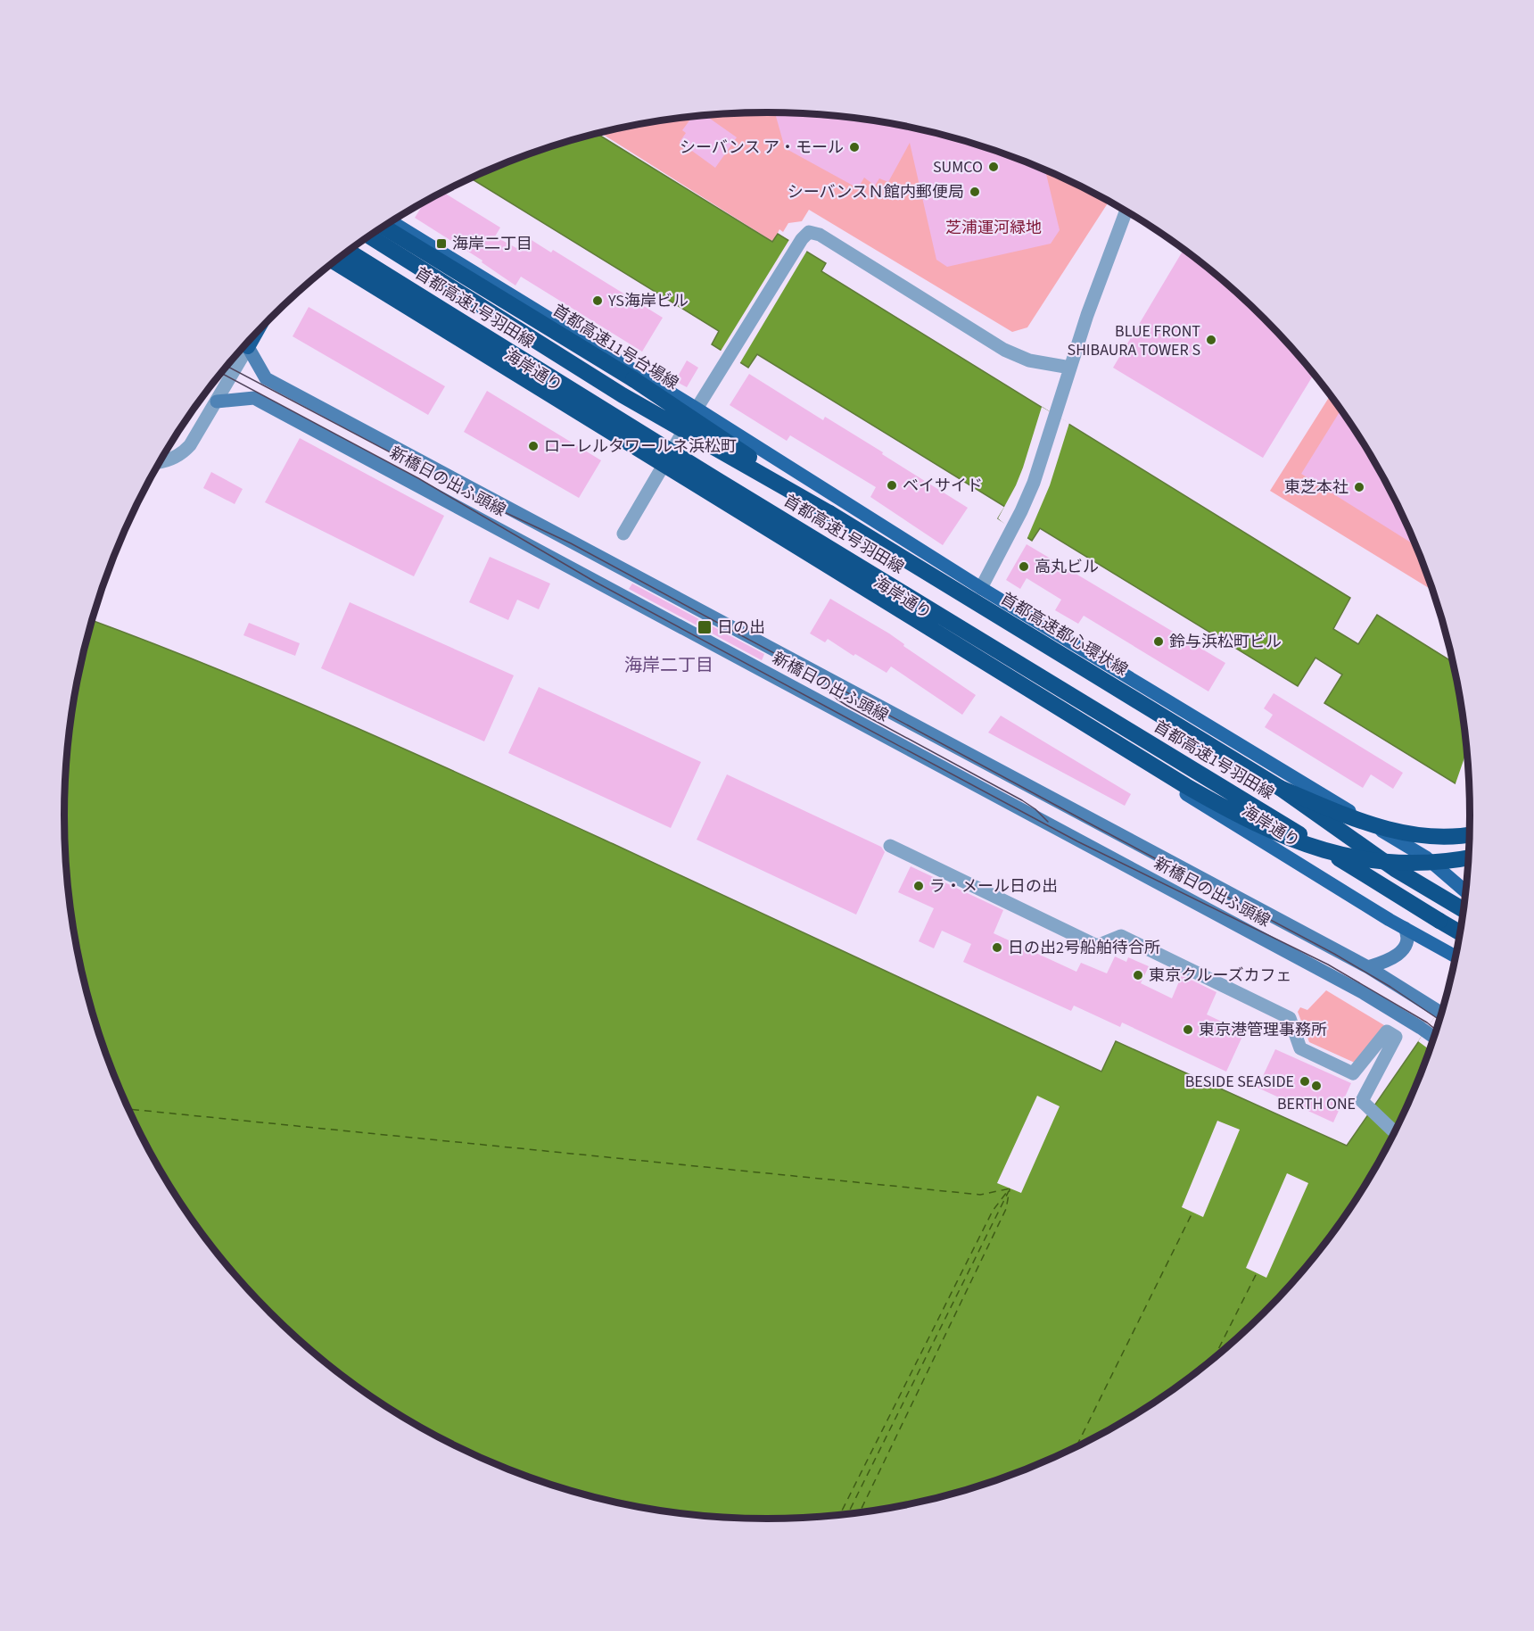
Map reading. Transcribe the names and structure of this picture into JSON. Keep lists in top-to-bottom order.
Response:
{
  "streets": {
    "highway": ["首都高速1号羽田線", "首都高速11号台場線", "首都高速都心環状線"],
    "main road": ["海岸通り", "新橋日の出ふ頭線"]
  },
  "crossings": [
    ["首都高速1号羽田線", "首都高速11号台場線"],
    ["首都高速1号羽田線", "首都高速都心環状線"],
    ["首都高速11号台場線", "首都高速都心環状線"]
  ],
  "districts": ["海岸二丁目"],
  "parks": ["芝浦運河緑地"],
  "places": {
    "other": [
      "シーバンス ア・モール",
      "SUMCO",
      "シーバンスＮ館内郵便局",
      "YS海岸ビル",
      "BLUE FRONT SHIBAURA TOWER S",
      "ローレルタワールネ浜松町",
      "ベイサイド",
      "東芝本社",
      "高丸ビル",
      "鈴与浜松町ビル",
      "ラ・メール日の出",
      "日の出2号船舶待合所",
      "東京クルーズカフェ",
      "東京港管理事務所",
      "BESIDE SEASIDE",
      "BERTH ONE"
    ],
    "transit": ["海岸二丁目", "日の出"]
  }
}
